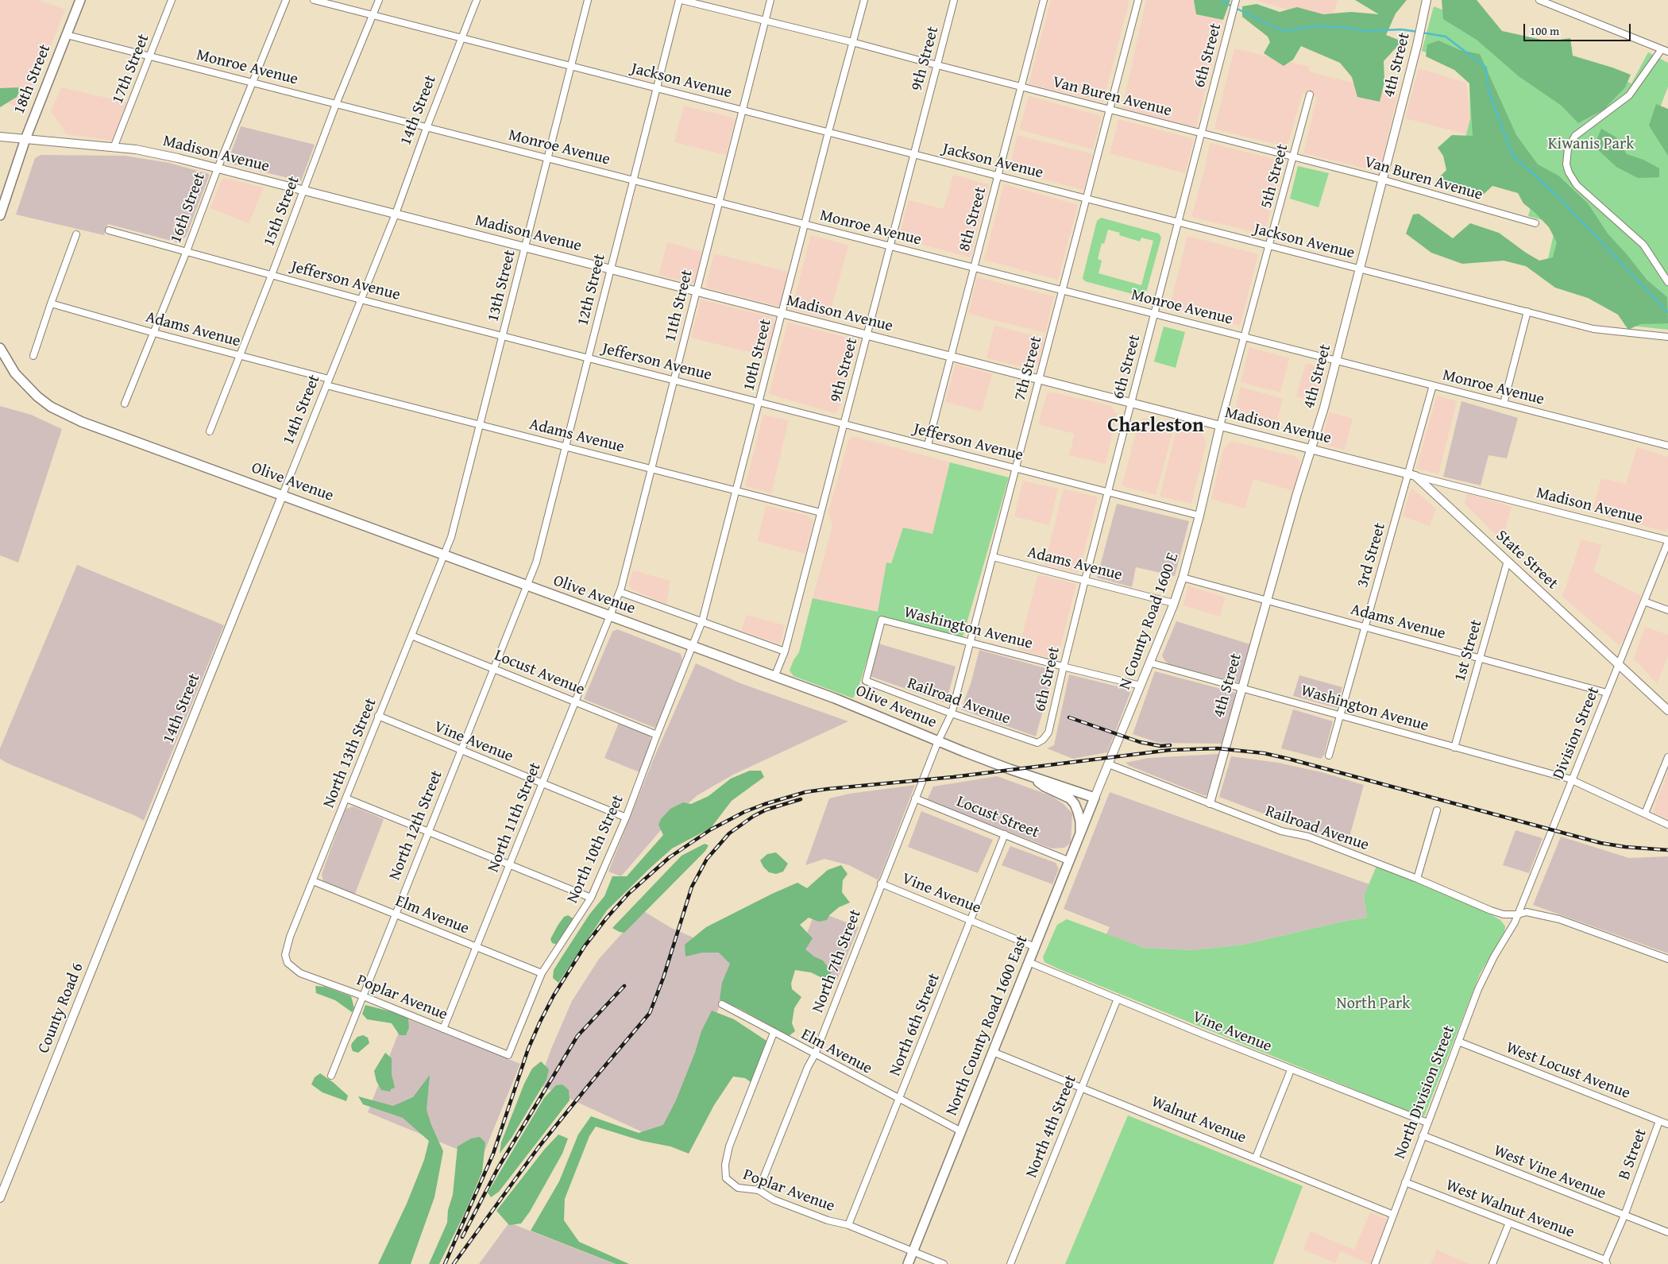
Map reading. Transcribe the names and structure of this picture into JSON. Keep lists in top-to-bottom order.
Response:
{
  "streets": {
    "main road": ["18th Street", "Olive Avenue", "North County Road 1600 East"],
    "street": [
      "6th Street",
      "9th Street",
      "4th Street",
      "Monroe Avenue",
      "17th Street",
      "Jackson Avenue",
      "Van Buren Avenue",
      "14th Street",
      "Madison Avenue",
      "5th Street",
      "16th Street",
      "15th Street",
      "8th Street",
      "Jefferson Avenue",
      "13th Street",
      "12th Street",
      "11th Street",
      "Adams Avenue",
      "10th Street",
      "7th Street",
      "3rd Street",
      "State Street",
      "N County Road 1600 E",
      "Washington Avenue",
      "1st Street",
      "Locust Avenue",
      "Railroad Avenue",
      "Division Street",
      "Vine Avenue",
      "North 13th Street",
      "North 11th Street",
      "Locust Street",
      "North 12th Street",
      "North 10th Street",
      "Elm Avenue",
      "North 7th Street",
      "Poplar Avenue",
      "County Road 6",
      "North 6th Street",
      "West Locust Avenue",
      "North Division Street",
      "Walnut Avenue",
      "North 4th Street",
      "B Street",
      "West Vine Avenue",
      "West Walnut Avenue"
    ]
  },
  "crossings": [
    ["6th Street", "Monroe Avenue"],
    ["6th Street", "Jackson Avenue"],
    ["6th Street", "Van Buren Avenue"],
    ["6th Street", "Madison Avenue"],
    ["6th Street", "Jefferson Avenue"],
    ["6th Street", "Adams Avenue"],
    ["6th Street", "Washington Avenue"],
    ["6th Street", "Railroad Avenue"],
    ["9th Street", "Monroe Avenue"],
    ["9th Street", "Jackson Avenue"],
    ["9th Street", "Van Buren Avenue"],
    ["9th Street", "Madison Avenue"],
    ["9th Street", "Jefferson Avenue"],
    ["9th Street", "Adams Avenue"],
    ["9th Street", "Olive Avenue"],
    ["4th Street", "Monroe Avenue"],
    ["4th Street", "Jackson Avenue"],
    ["4th Street", "Van Buren Avenue"],
    ["4th Street", "Madison Avenue"],
    ["4th Street", "Adams Avenue"],
    ["4th Street", "Washington Avenue"],
    ["4th Street", "Railroad Avenue"],
    ["Monroe Avenue", "17th Street"],
    ["Monroe Avenue", "18th Street"],
    ["Monroe Avenue", "14th Street"],
    ["Monroe Avenue", "5th Street"],
    ["Monroe Avenue", "16th Street"],
    ["Monroe Avenue", "15th Street"],
    ["Monroe Avenue", "8th Street"],
    ["Monroe Avenue", "13th Street"],
    ["Monroe Avenue", "12th Street"],
    ["Monroe Avenue", "11th Street"],
    ["Monroe Avenue", "10th Street"],
    ["Monroe Avenue", "7th Street"],
    ["Monroe Avenue", "3rd Street"],
    ["17th Street", "Madison Avenue"],
    ["18th Street", "Madison Avenue"],
    ["Jackson Avenue", "14th Street"],
    ["Jackson Avenue", "5th Street"],
    ["Jackson Avenue", "15th Street"],
    ["Jackson Avenue", "8th Street"],
    ["Jackson Avenue", "13th Street"],
    ["Jackson Avenue", "12th Street"],
    ["Jackson Avenue", "11th Street"],
    ["Jackson Avenue", "10th Street"],
    ["Jackson Avenue", "7th Street"],
    ["Van Buren Avenue", "5th Street"],
    ["Van Buren Avenue", "8th Street"],
    ["Van Buren Avenue", "12th Street"],
    ["Van Buren Avenue", "11th Street"],
    ["Van Buren Avenue", "10th Street"],
    ["Van Buren Avenue", "7th Street"],
    ["14th Street", "Madison Avenue"],
    ["14th Street", "Jefferson Avenue"],
    ["14th Street", "Adams Avenue"],
    ["14th Street", "Olive Avenue"],
    ["14th Street", "County Road 6"],
    ["Madison Avenue", "5th Street"],
    ["Madison Avenue", "16th Street"],
    ["Madison Avenue", "15th Street"],
    ["Madison Avenue", "8th Street"],
    ["Madison Avenue", "13th Street"],
    ["Madison Avenue", "12th Street"],
    ["Madison Avenue", "11th Street"],
    ["Madison Avenue", "10th Street"],
    ["Madison Avenue", "7th Street"],
    ["Madison Avenue", "3rd Street"],
    ["Madison Avenue", "State Street"],
    ["Madison Avenue", "N County Road 1600 E"],
    ["Madison Avenue", "Division Street"],
    ["5th Street", "N County Road 1600 E"],
    ["16th Street", "Jefferson Avenue"],
    ["16th Street", "Adams Avenue"],
    ["15th Street", "Jefferson Avenue"],
    ["15th Street", "Adams Avenue"],
    ["8th Street", "Jefferson Avenue"],
    ["Jefferson Avenue", "13th Street"],
    ["Jefferson Avenue", "12th Street"],
    ["Jefferson Avenue", "11th Street"],
    ["Jefferson Avenue", "10th Street"],
    ["Jefferson Avenue", "7th Street"],
    ["Jefferson Avenue", "N County Road 1600 E"],
    ["13th Street", "Adams Avenue"],
    ["13th Street", "Olive Avenue"],
    ["13th Street", "North 13th Street"],
    ["12th Street", "Adams Avenue"],
    ["12th Street", "Olive Avenue"],
    ["12th Street", "North 12th Street"],
    ["11th Street", "Adams Avenue"],
    ["11th Street", "Olive Avenue"],
    ["11th Street", "North 11th Street"],
    ["Adams Avenue", "10th Street"],
    ["Adams Avenue", "7th Street"],
    ["Adams Avenue", "3rd Street"],
    ["Adams Avenue", "N County Road 1600 E"],
    ["Adams Avenue", "1st Street"],
    ["Adams Avenue", "Division Street"],
    ["10th Street", "Olive Avenue"],
    ["10th Street", "North 10th Street"],
    ["7th Street", "Olive Avenue"],
    ["7th Street", "Washington Avenue"],
    ["7th Street", "Railroad Avenue"],
    ["7th Street", "North 7th Street"],
    ["Olive Avenue", "N County Road 1600 E"],
    ["Olive Avenue", "North 13th Street"],
    ["Olive Avenue", "North 11th Street"],
    ["Olive Avenue", "North 12th Street"],
    ["Olive Avenue", "North 10th Street"],
    ["Olive Avenue", "North 7th Street"],
    ["Olive Avenue", "North County Road 1600 East"],
    ["3rd Street", "State Street"],
    ["3rd Street", "Washington Avenue"],
    ["State Street", "1st Street"],
    ["State Street", "Division Street"],
    ["N County Road 1600 E", "Washington Avenue"],
    ["N County Road 1600 E", "Railroad Avenue"],
    ["N County Road 1600 E", "North County Road 1600 East"],
    ["Washington Avenue", "1st Street"],
    ["Washington Avenue", "Railroad Avenue"],
    ["Washington Avenue", "Division Street"],
    ["Locust Avenue", "North 13th Street"],
    ["Locust Avenue", "North 11th Street"],
    ["Locust Avenue", "North 12th Street"],
    ["Locust Avenue", "North 10th Street"],
    ["Railroad Avenue", "Division Street"],
    ["Division Street", "North Division Street"],
    ["Vine Avenue", "North 13th Street"],
    ["Vine Avenue", "North 11th Street"],
    ["Vine Avenue", "North 12th Street"],
    ["Vine Avenue", "North 10th Street"],
    ["Vine Avenue", "North 7th Street"],
    ["Vine Avenue", "North 6th Street"],
    ["Vine Avenue", "North County Road 1600 East"],
    ["Vine Avenue", "North Division Street"],
    ["Vine Avenue", "North 4th Street"],
    ["North 13th Street", "Elm Avenue"],
    ["North 13th Street", "Poplar Avenue"],
    ["North 11th Street", "Elm Avenue"],
    ["North 11th Street", "Poplar Avenue"],
    ["Locust Street", "North 7th Street"],
    ["Locust Street", "North 6th Street"],
    ["Locust Street", "North County Road 1600 East"],
    ["North 12th Street", "Elm Avenue"],
    ["North 12th Street", "Poplar Avenue"],
    ["North 10th Street", "Elm Avenue"],
    ["North 10th Street", "Poplar Avenue"],
    ["Elm Avenue", "North 7th Street"],
    ["Elm Avenue", "Poplar Avenue"],
    ["Elm Avenue", "North 6th Street"],
    ["Elm Avenue", "North County Road 1600 East"],
    ["North 7th Street", "Poplar Avenue"],
    ["Poplar Avenue", "North 6th Street"],
    ["Poplar Avenue", "North County Road 1600 East"],
    ["North County Road 1600 East", "Walnut Avenue"],
    ["West Locust Avenue", "North Division Street"],
    ["West Locust Avenue", "B Street"],
    ["North Division Street", "Walnut Avenue"],
    ["North Division Street", "West Vine Avenue"],
    ["North Division Street", "West Walnut Avenue"],
    ["Walnut Avenue", "North 4th Street"],
    ["B Street", "West Vine Avenue"],
    ["B Street", "West Walnut Avenue"]
  ],
  "districts": ["Charleston"],
  "parks": ["Kiwanis Park", "North Park"],
  "scale_bar": "100 m"
}
